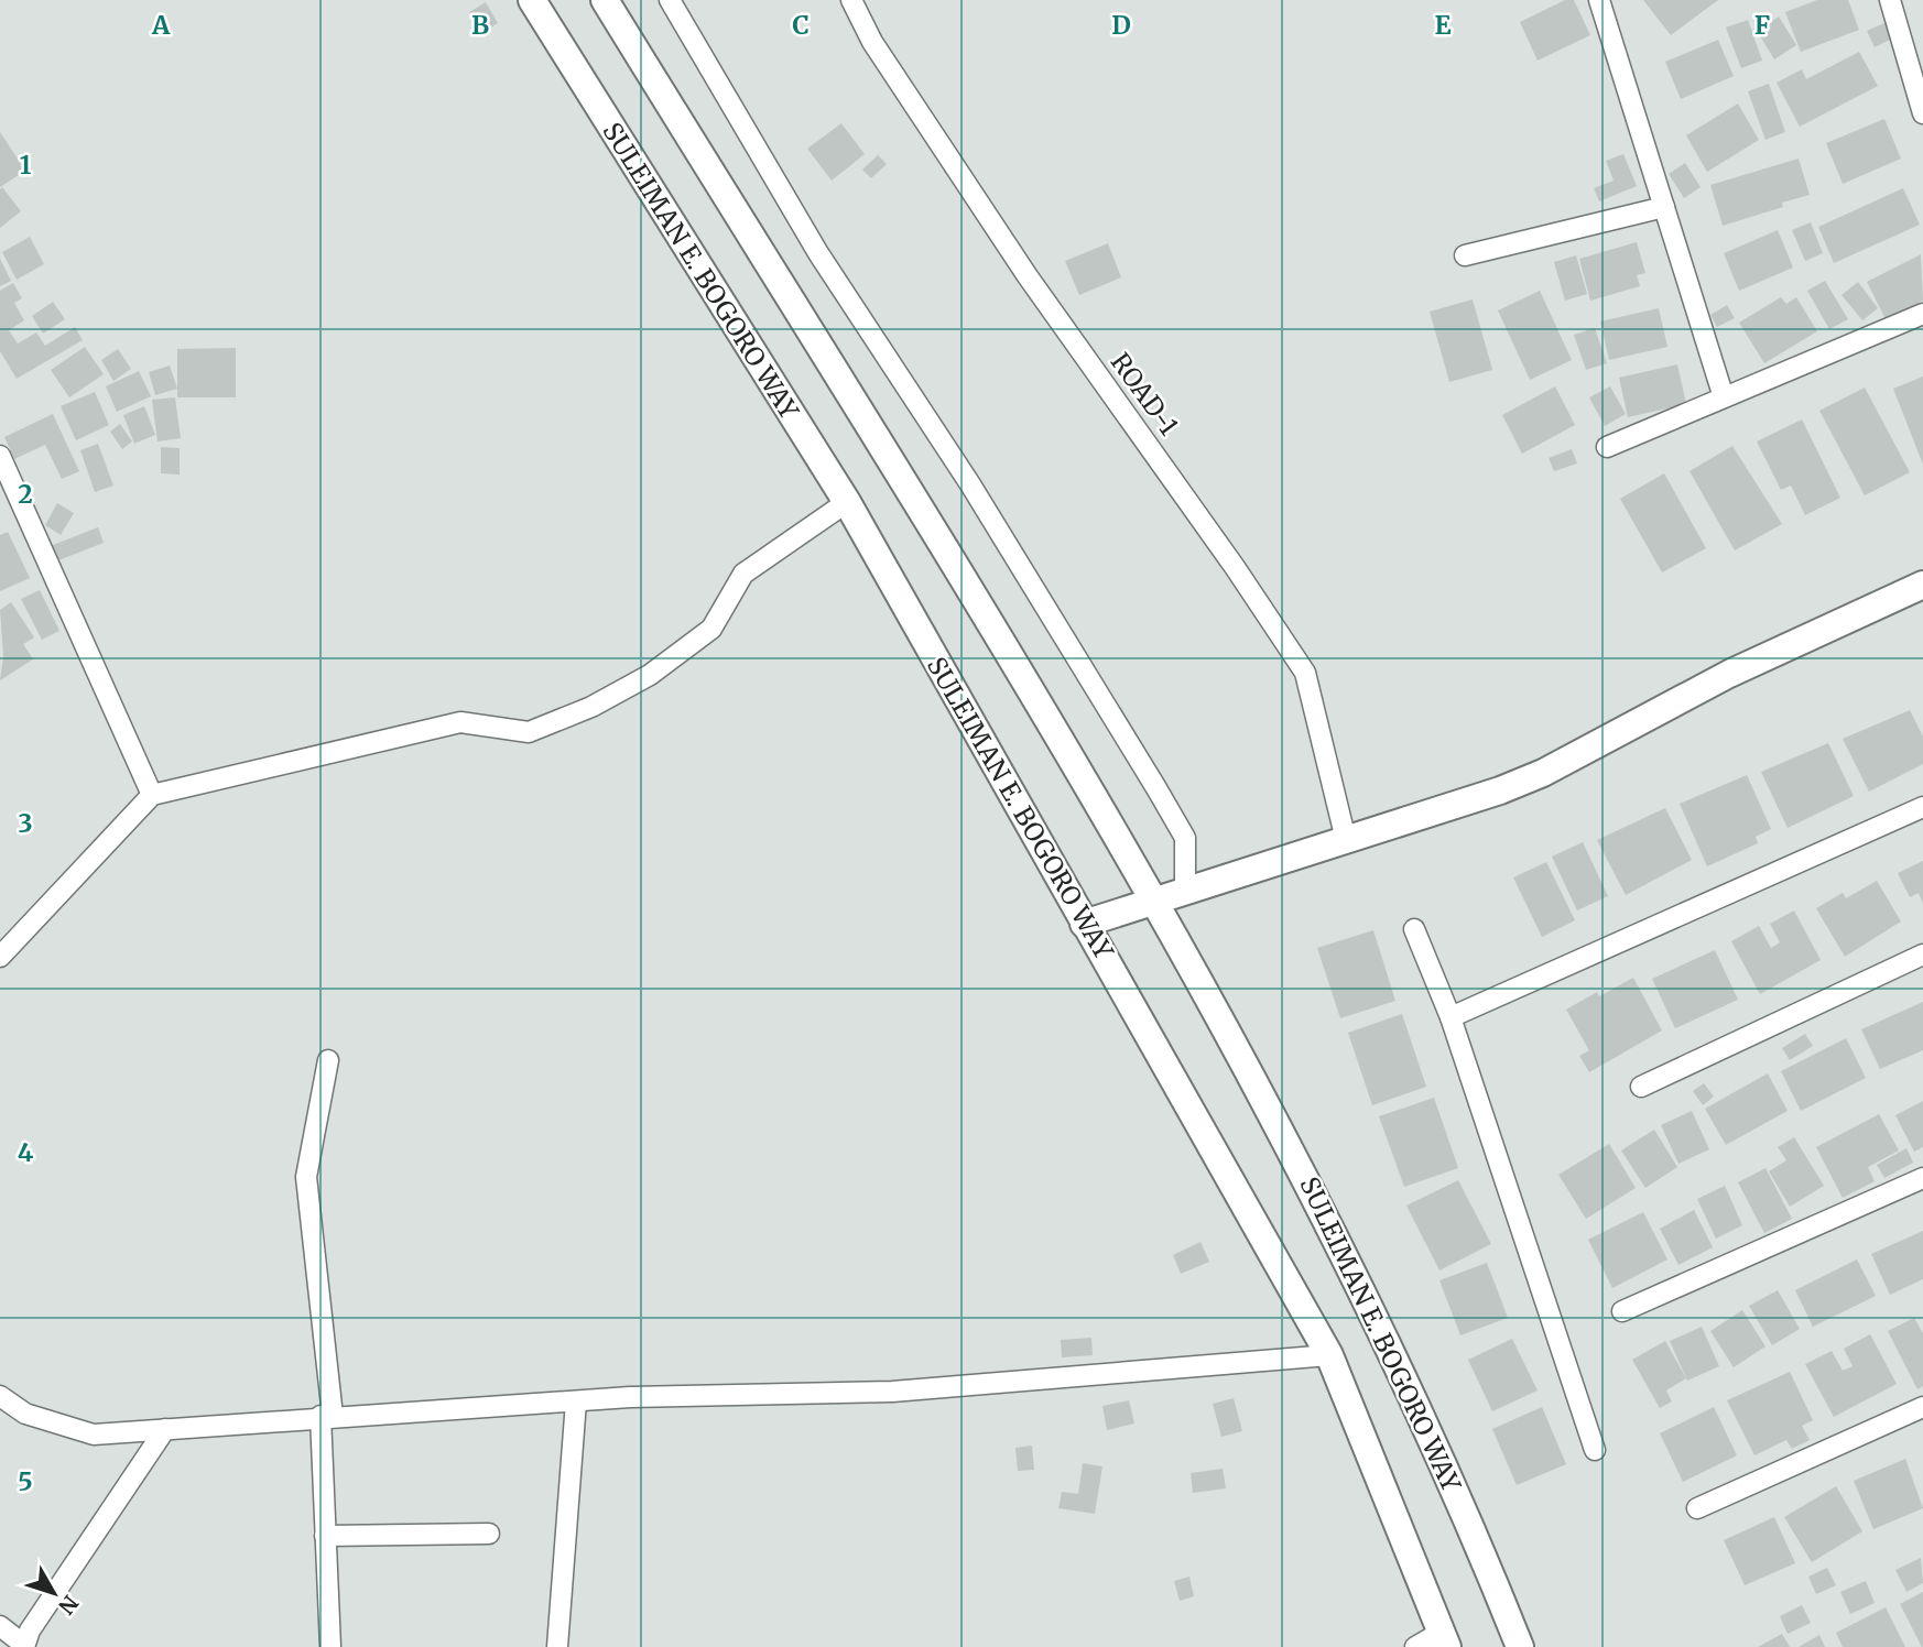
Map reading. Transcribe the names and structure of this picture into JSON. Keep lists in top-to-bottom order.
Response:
{
  "streets": {
    "street": ["SULEIMAN E. BOGORO WAY", "ROAD-1"]
  },
  "north": "bottom right",
  "grid": {
    "columns": [
      "A",
      "B",
      "C",
      "D",
      "E",
      "F"
    ],
    "rows": [
      "1",
      "2",
      "3",
      "4",
      "5"
    ]
  }
}
